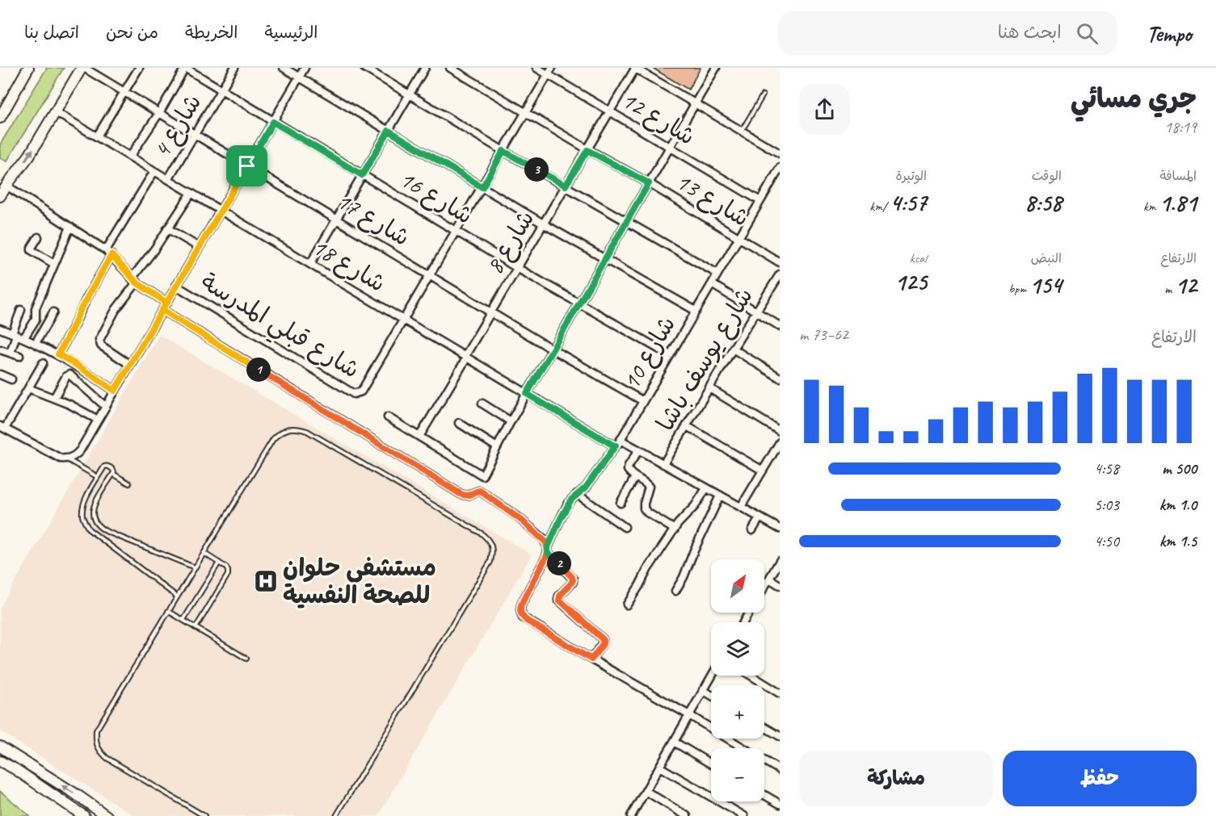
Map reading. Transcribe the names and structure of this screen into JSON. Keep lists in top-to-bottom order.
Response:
{
  "streets": {
    "street": [
      "شارع 12",
      "شارع 4",
      "شارع 16",
      "شارع 13",
      "شارع 17",
      "شارع 8",
      "شارع 18",
      "شارع قبلي المدرسة",
      "شارع 10",
      "شارع يوسف باشا"
    ]
  },
  "crossings": [
    ["شارع 12", "شارع 8"],
    ["شارع 12", "شارع 10"],
    ["شارع 4", "شارع 16"],
    ["شارع 4", "شارع 17"],
    ["شارع 4", "شارع 18"],
    ["شارع 16", "شارع 8"],
    ["شارع 16", "شارع 10"],
    ["شارع 13", "شارع 8"],
    ["شارع 13", "شارع 10"],
    ["شارع 17", "شارع 8"],
    ["شارع 17", "شارع 10"],
    ["شارع 8", "شارع 18"],
    ["شارع 18", "شارع قبلي المدرسة"],
    ["شارع 18", "شارع 10"],
    ["شارع 18", "شارع يوسف باشا"]
  ],
  "places": {
    "hospital": ["مستشفي حلوان للصحة النفسية"]
  },
  "north": "top right",
  "page": {
    "header": "Tempo",
    "search": "ابحث هنا",
    "nav": [
      "الرئيسية",
      "الخريطة",
      "من نحن",
      "اتصل بنا"
    ],
    "heading": ["جري مسائي", "18:19"],
    "stats": [
      ["المسافة", "1.81 km"],
      ["الوقت", "8:58"],
      ["الوتيرة", "4:57 /km"],
      ["الارتفاع", "12 m"],
      ["النبض", "154 bpm"],
      ["kcal", "125"]
    ],
    "pins": ["3", "1", "2"],
    "chart": ["الارتفاع", "62–73 m"],
    "list": [
      {
        "name": "500 m",
        "note": "4:58"
      },
      {
        "name": "1.0 km",
        "note": "5:03"
      },
      {
        "name": "1.5 km",
        "note": "4:50"
      }
    ],
    "map_buttons": ["+", "−"],
    "buttons": ["حفظ", "مشاركة"]
  }
}
